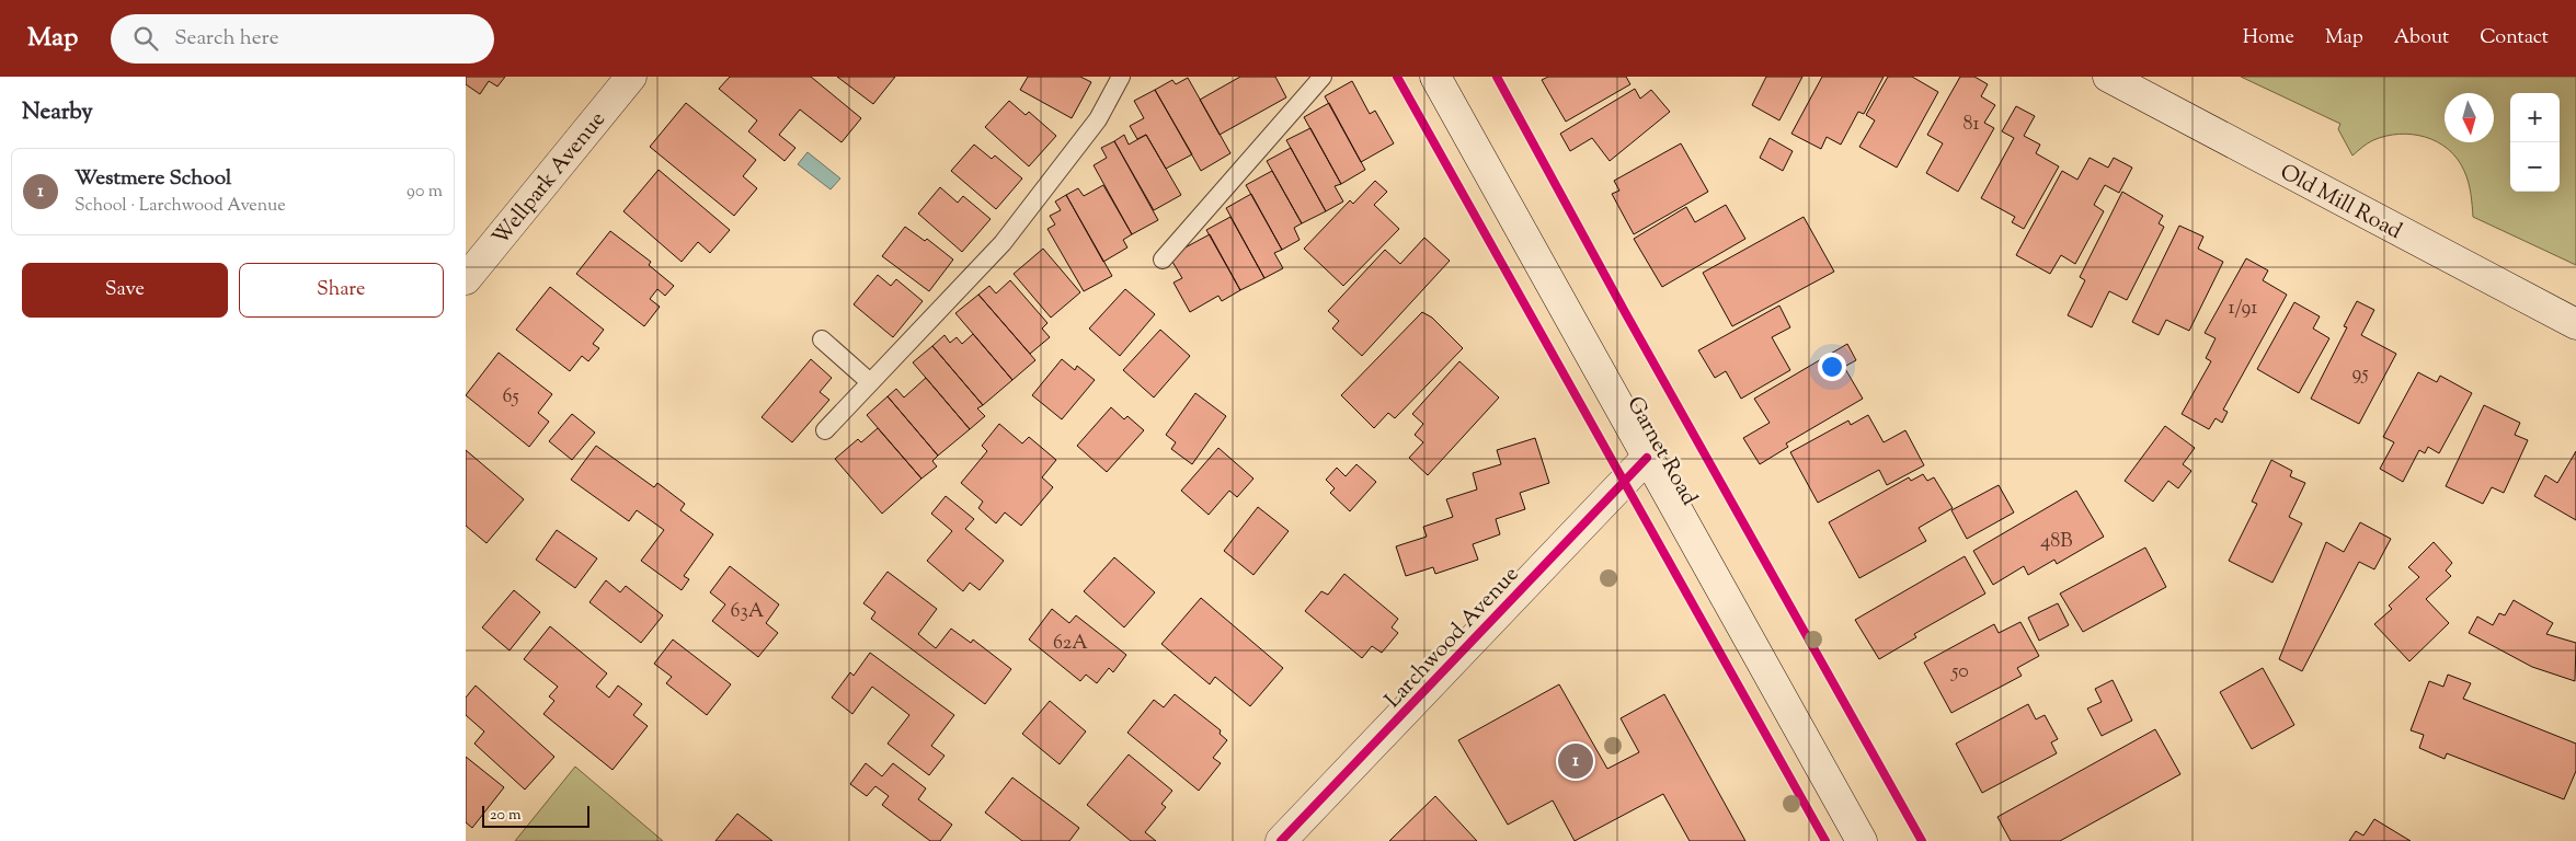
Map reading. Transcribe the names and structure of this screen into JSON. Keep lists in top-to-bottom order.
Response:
{
  "streets": {
    "main road": [
      "Wellpark Avenue",
      "Old Mill Road",
      "Garnet Road",
      "Larchwood Avenue"
    ]
  },
  "crossings": [
    ["Garnet Road", "Larchwood Avenue"]
  ],
  "house_numbers": [
    "81",
    "1/91",
    "95",
    "65",
    "48B",
    "63A",
    "62A",
    "50"
  ],
  "scale_bar": "20 m",
  "north": "bottom",
  "page": {
    "header": "Map",
    "search": "Search here",
    "nav": [
      "Home",
      "Map",
      "About",
      "Contact"
    ],
    "heading": "Nearby",
    "map_buttons": ["+", "−"],
    "list": [
      {
        "mark": "1",
        "name": "Westmere School",
        "note": "School · Larchwood Avenue",
        "value": "90 m"
      }
    ],
    "buttons": ["Save", "Share"],
    "pins": "1",
    "scale": "20 m"
  }
}
